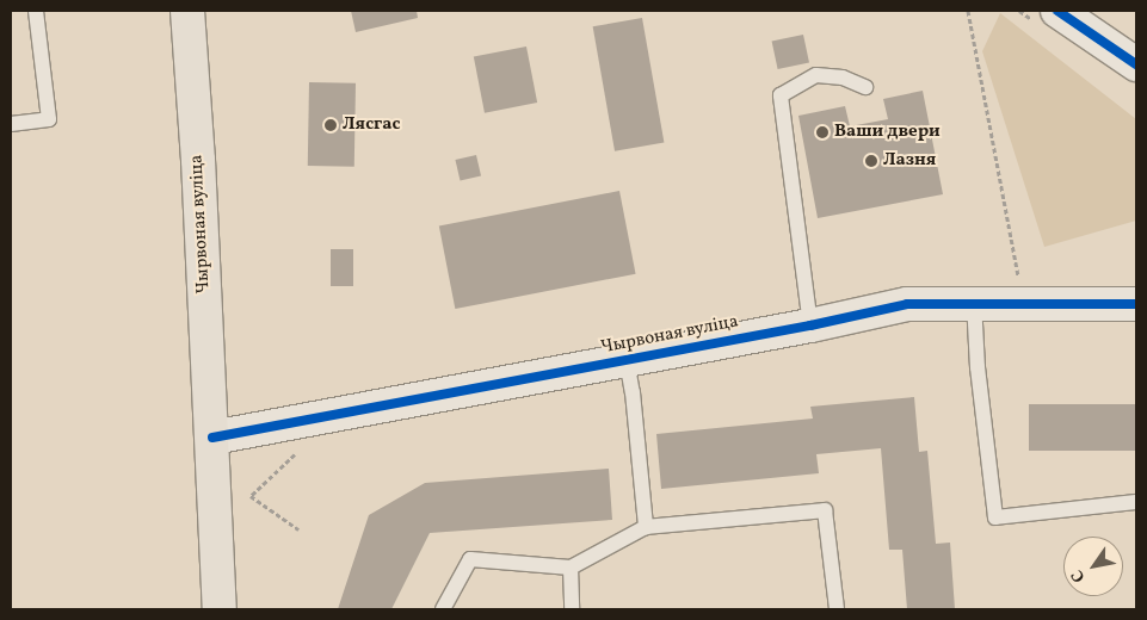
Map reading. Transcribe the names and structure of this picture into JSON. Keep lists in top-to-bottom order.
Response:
{
  "streets": {
    "main road": ["Чырвоная вуліца"]
  },
  "places": ["Лясгас", "Ваши двери", "Лазня"],
  "north": "bottom left"
}
